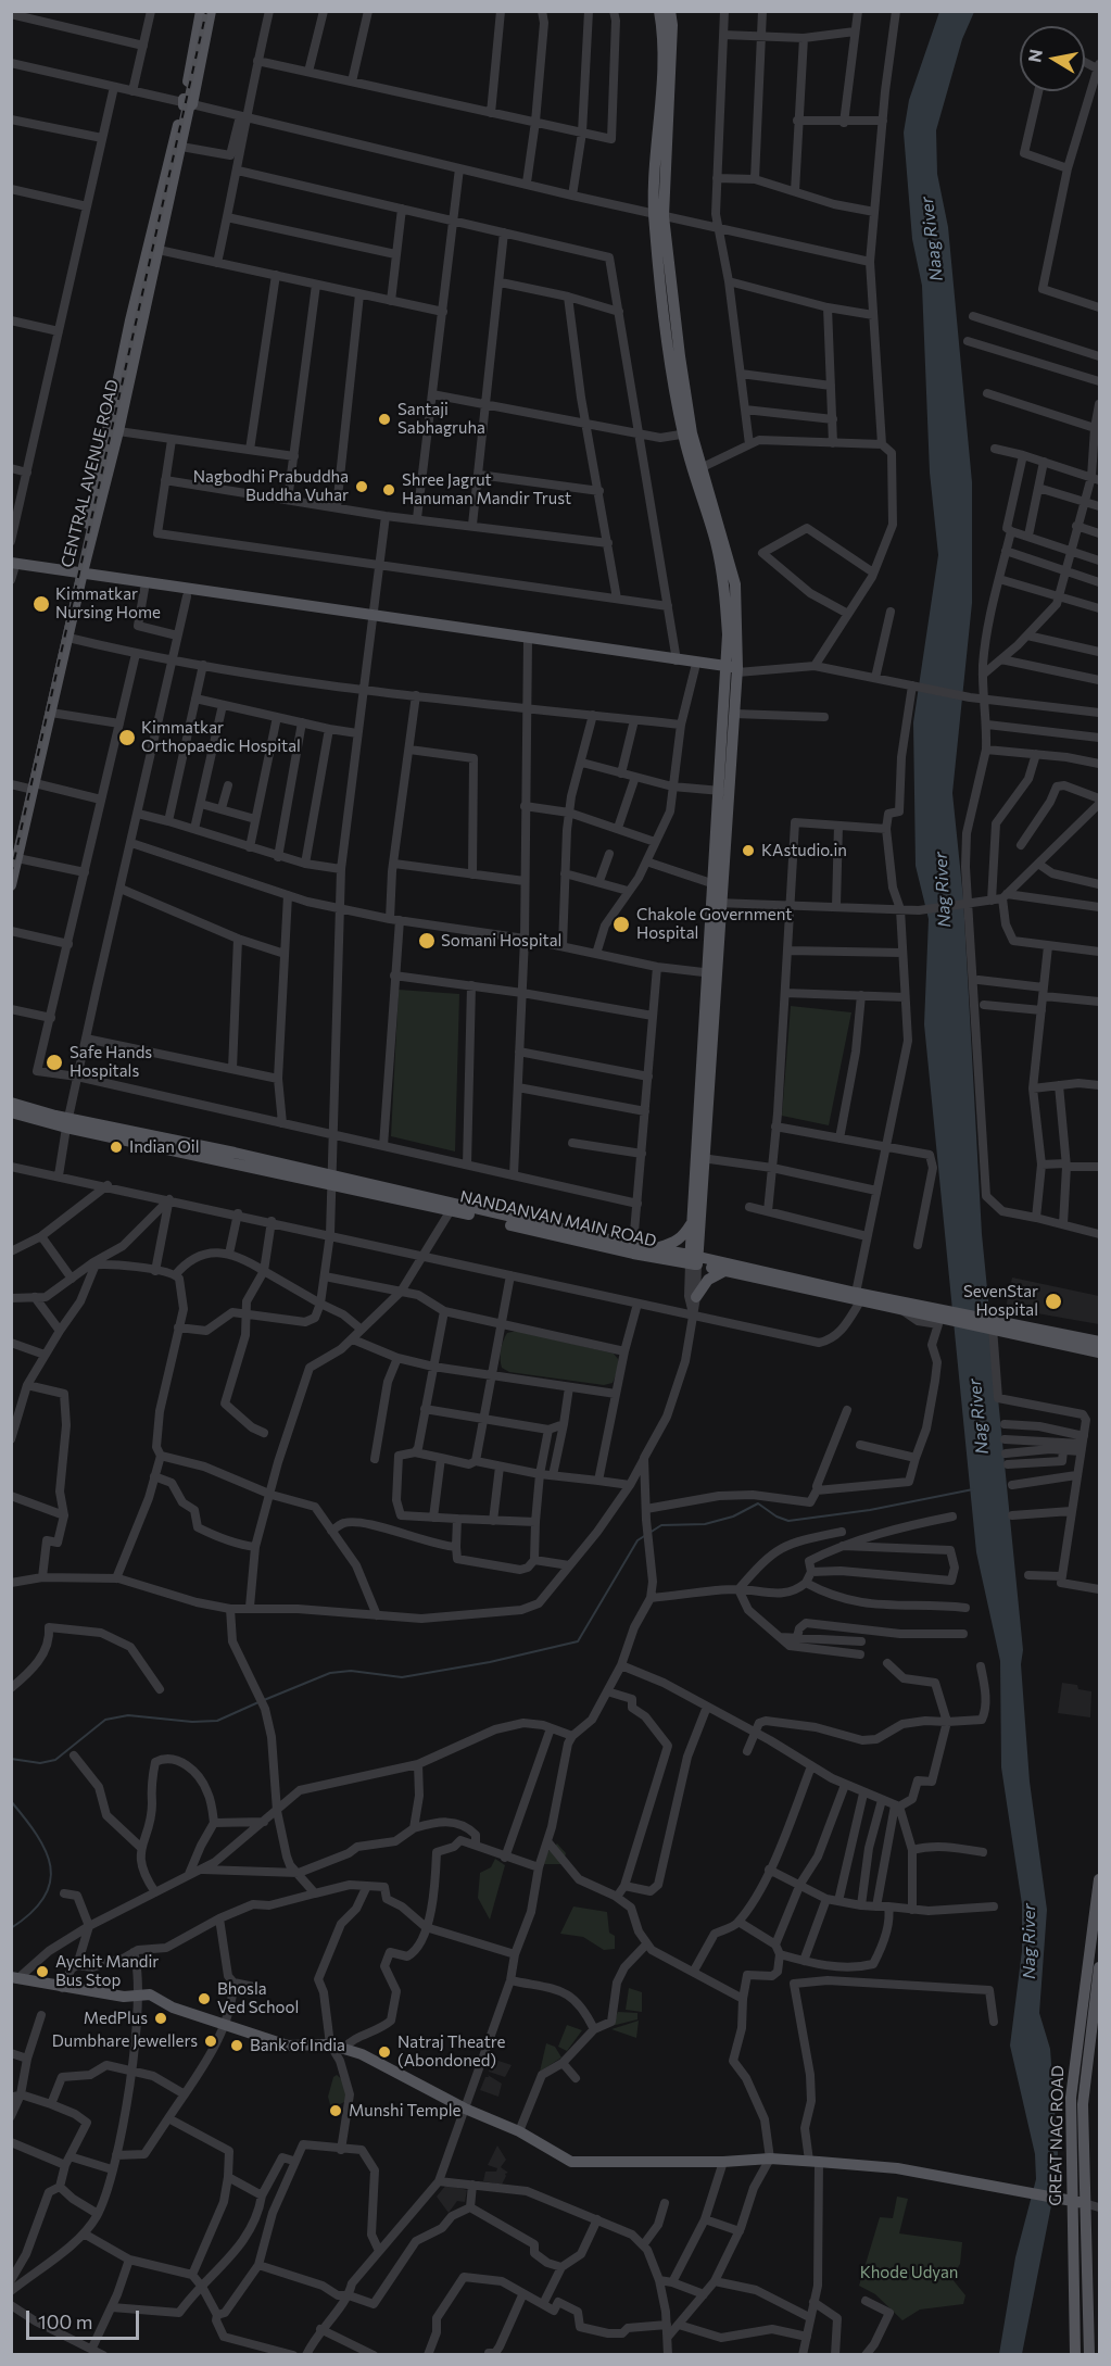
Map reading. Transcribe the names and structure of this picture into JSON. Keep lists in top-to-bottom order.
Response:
{
  "streets": {
    "main road": ["CENTRAL AVENUE ROAD", "NANDANVAN MAIN ROAD", "GREAT NAG ROAD"]
  },
  "water": ["Naag River", "Nag River"],
  "parks": ["Khode Udyan"],
  "places": [
    "Santaji Sabhagruha",
    "Nagbodhi Prabuddha Buddha Vuhar",
    "Shree Jagrut Hanuman Mandir Trust",
    "Kimmatkar Nursing Home",
    "Kimmatkar Orthopaedic Hospital",
    "KAstudio.in",
    "Chakole Government Hospital",
    "Somani Hospital",
    "Safe Hands Hospitals",
    "Indian Oil",
    "SevenStar Hospital",
    "Aychit Mandir Bus Stop",
    "Bhosla Ved School",
    "MedPlus",
    "Dumbhare Jewellers",
    "Bank of India",
    "Natraj Theatre (Abondoned)",
    "Munshi Temple"
  ],
  "scale_bar": "100 m",
  "north": "left"
}
